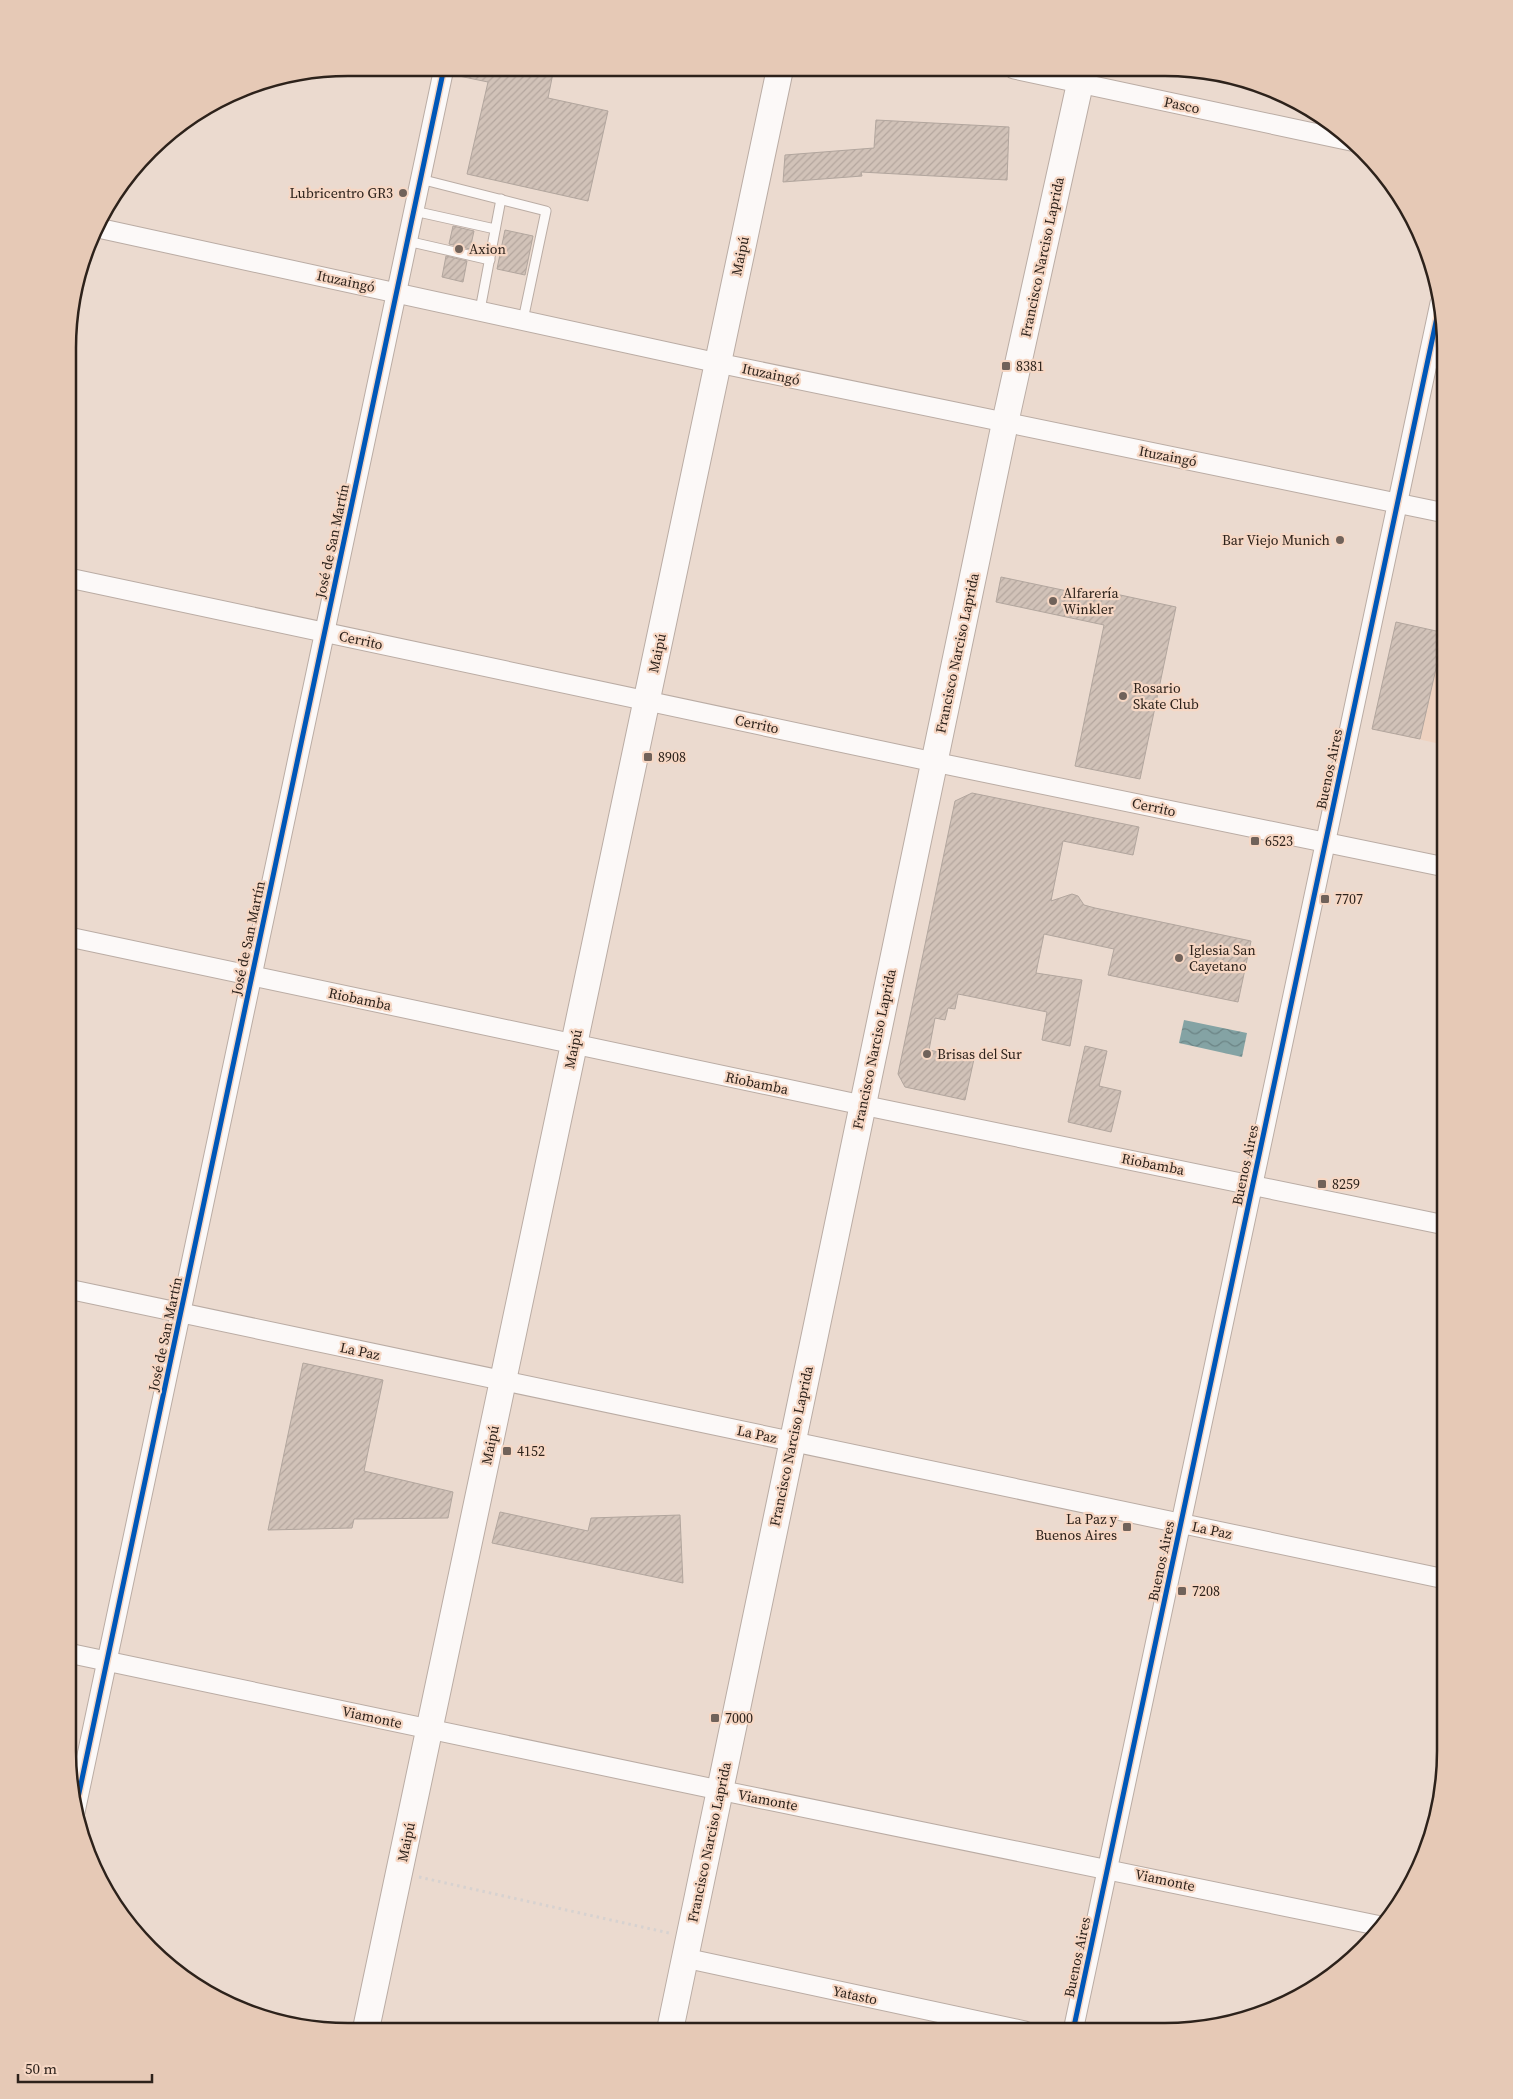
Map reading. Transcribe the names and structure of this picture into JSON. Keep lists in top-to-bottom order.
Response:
{
  "streets": {
    "main road": ["Maipú", "Francisco Narciso Laprida"],
    "street": [
      "Pasco",
      "Ituzaingó",
      "José de San Martín",
      "Cerrito",
      "Buenos Aires",
      "Riobamba",
      "La Paz",
      "Viamonte",
      "Yatasto"
    ]
  },
  "crossings": [
    ["Pasco", "Francisco Narciso Laprida"],
    ["Maipú", "Ituzaingó"],
    ["Maipú", "Cerrito"],
    ["Maipú", "Riobamba"],
    ["Maipú", "La Paz"],
    ["Maipú", "Viamonte"],
    ["Francisco Narciso Laprida", "Ituzaingó"],
    ["Francisco Narciso Laprida", "Cerrito"],
    ["Francisco Narciso Laprida", "Riobamba"],
    ["Francisco Narciso Laprida", "La Paz"],
    ["Francisco Narciso Laprida", "Viamonte"],
    ["Francisco Narciso Laprida", "Yatasto"],
    ["Ituzaingó", "José de San Martín"],
    ["Ituzaingó", "Buenos Aires"],
    ["José de San Martín", "Cerrito"],
    ["José de San Martín", "Riobamba"],
    ["José de San Martín", "La Paz"],
    ["José de San Martín", "Viamonte"],
    ["Cerrito", "Buenos Aires"],
    ["Buenos Aires", "Riobamba"],
    ["Buenos Aires", "La Paz"],
    ["Buenos Aires", "Viamonte"]
  ],
  "places": {
    "other": [
      "Lubricentro GR3",
      "Axion",
      "Bar Viejo Munich",
      "Alfarería Winkler",
      "Rosario Skate Club",
      "Iglesia San Cayetano",
      "Brisas del Sur"
    ],
    "transit": [
      "8381",
      "8908",
      "6523",
      "7707",
      "8259",
      "4152",
      "La Paz y Buenos Aires",
      "7208",
      "7000"
    ]
  },
  "scale_bar": "50 m"
}
